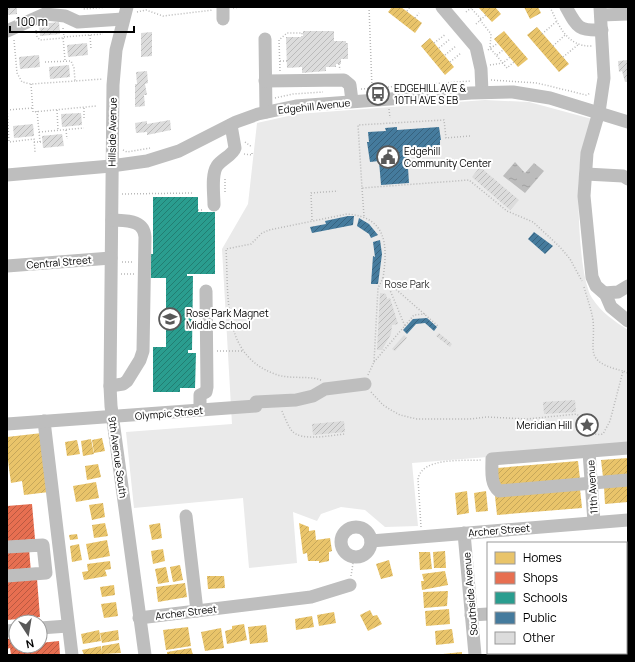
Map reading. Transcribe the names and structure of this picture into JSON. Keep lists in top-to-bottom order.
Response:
{
  "streets": {
    "street": [
      "Edgehill Avenue",
      "Hillside Avenue",
      "Central Street",
      "Olympic Street",
      "9th Avenue South",
      "11th Avenue",
      "Archer Street",
      "Southside Avenue"
    ]
  },
  "crossings": [
    ["Edgehill Avenue", "Hillside Avenue"],
    ["Hillside Avenue", "Central Street"],
    ["Hillside Avenue", "9th Avenue South"],
    ["Central Street", "9th Avenue South"],
    ["Olympic Street", "9th Avenue South"],
    ["9th Avenue South", "Archer Street"],
    ["11th Avenue", "Archer Street"],
    ["Archer Street", "Southside Avenue"]
  ],
  "parks": ["Rose Park"],
  "places": {
    "bus stop": ["EDGEHILL AVE & 10TH AVE S EB"],
    "public building": ["Edgehill Community Center"],
    "school or university": ["Rose Park Magnet Middle School"],
    "place": ["Meridian Hill"]
  },
  "legend": [
    "Homes",
    "Shops",
    "Schools",
    "Public",
    "Other"
  ],
  "scale_bar": "100 m",
  "north": "bottom"
}
